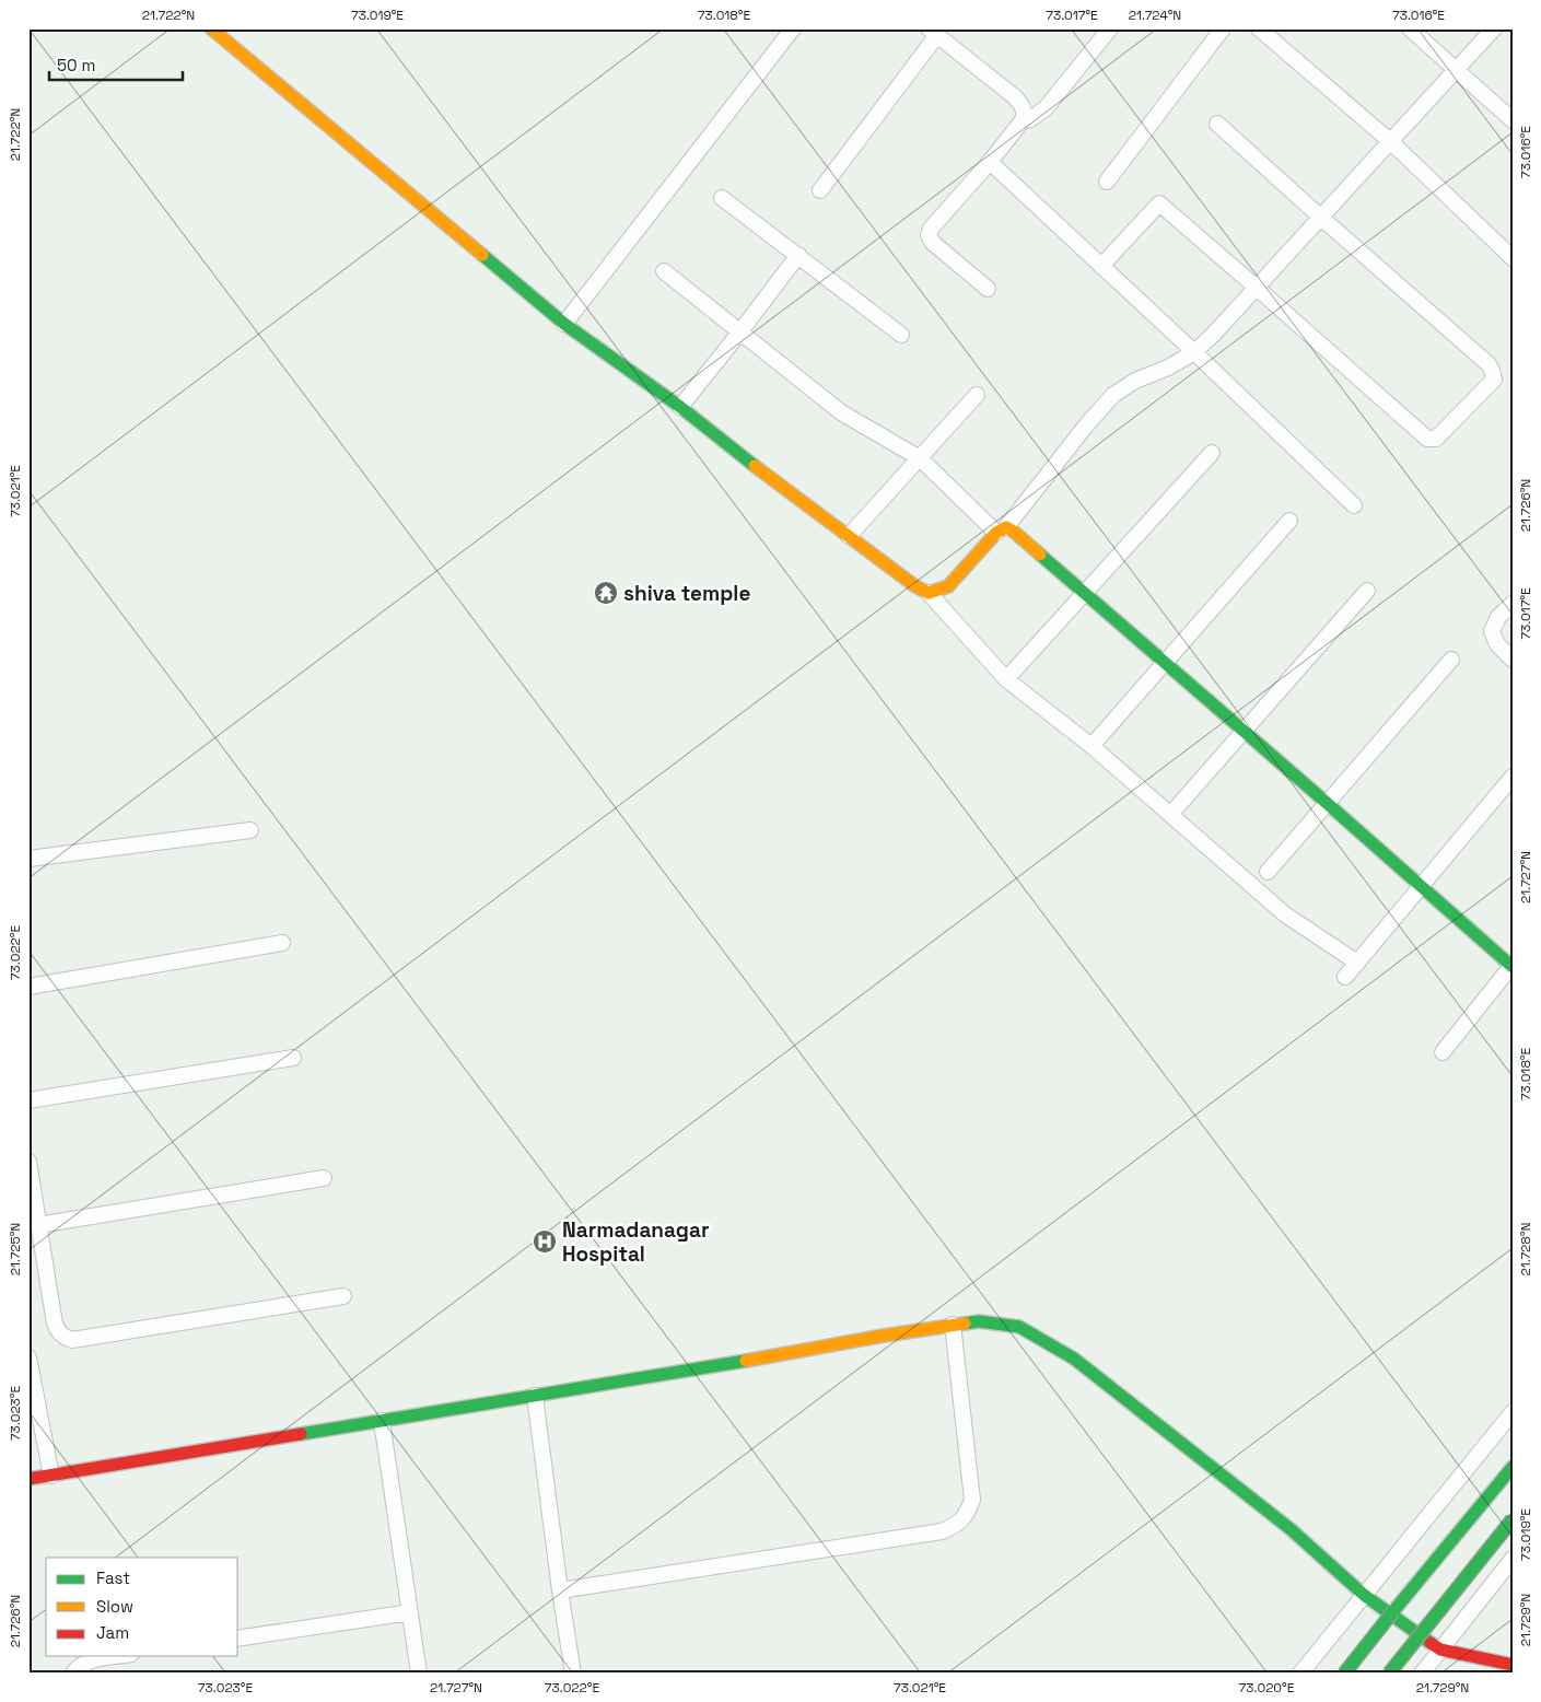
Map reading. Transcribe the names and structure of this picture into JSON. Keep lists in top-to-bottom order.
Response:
{
  "places": {
    "temple": ["shiva temple"],
    "hospital": ["Narmadanagar Hospital"]
  },
  "legend": ["Fast", "Slow", "Jam"],
  "scale_bar": "50 m",
  "coordinates": [
    "21.722°N",
    "73.019°E",
    "73.018°E",
    "73.017°E",
    "21.724°N",
    "73.016°E",
    "73.021°E",
    "21.726°N",
    "21.727°N",
    "73.022°E",
    "21.728°N",
    "21.725°N",
    "73.023°E",
    "21.729°N",
    "73.020°E"
  ]
}
